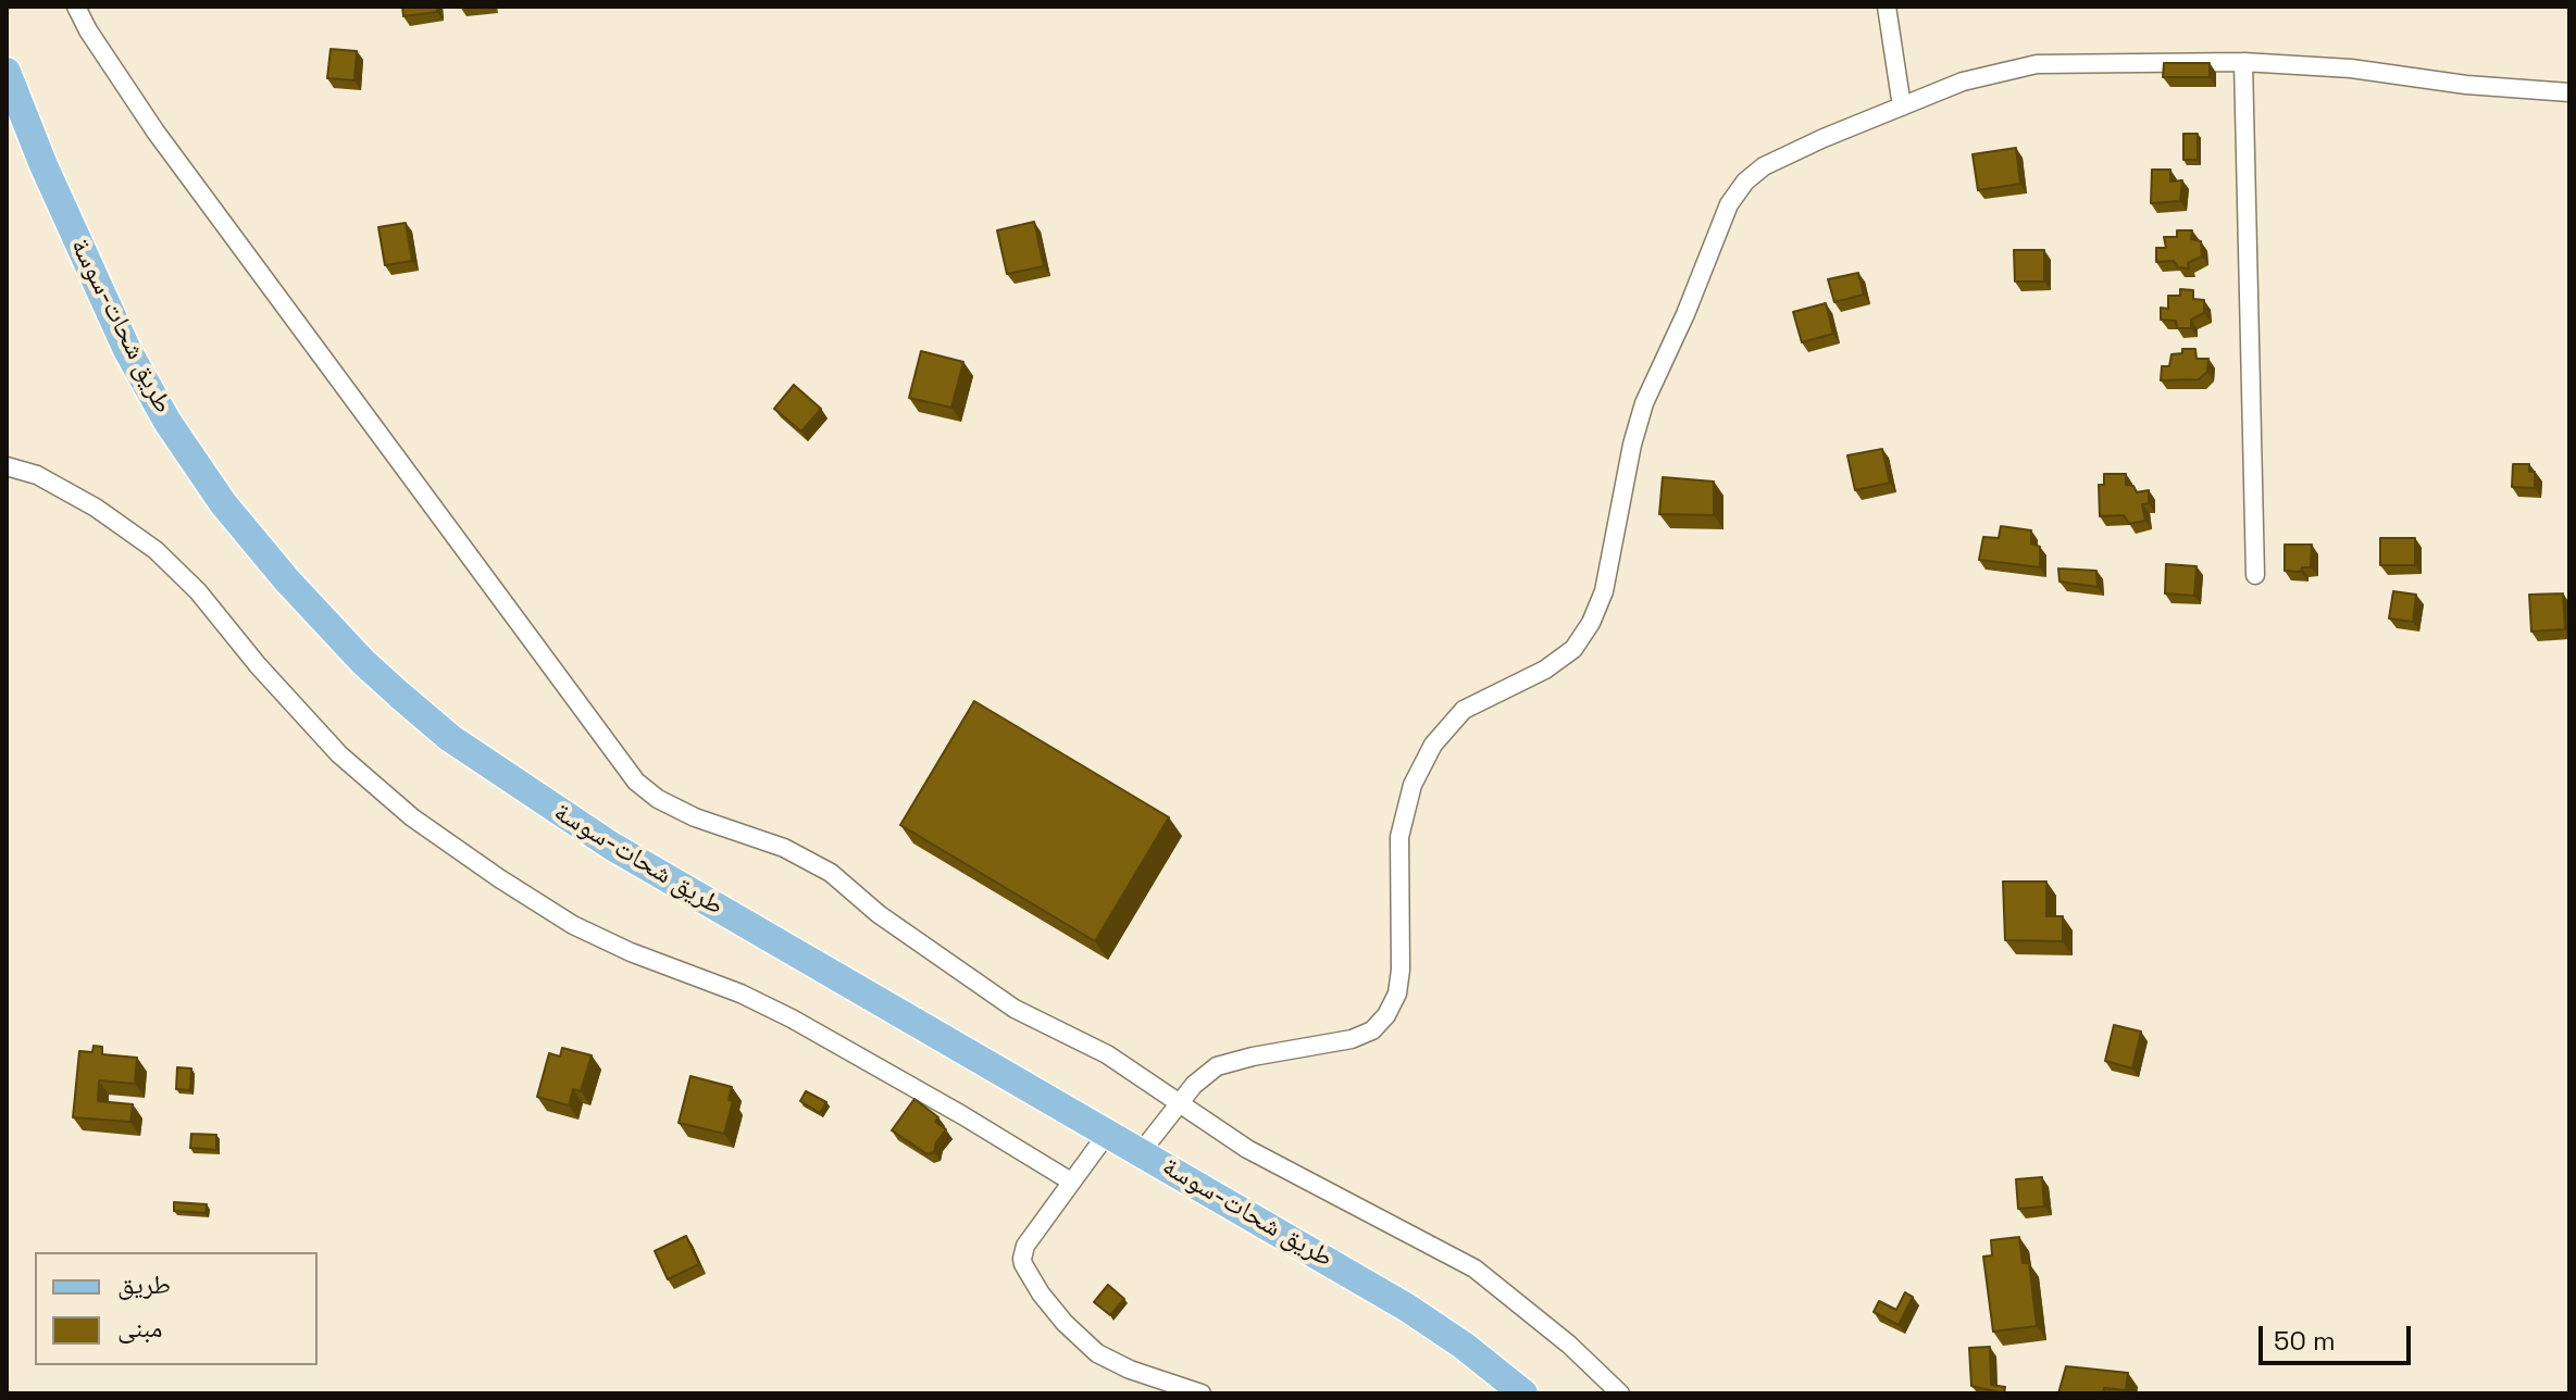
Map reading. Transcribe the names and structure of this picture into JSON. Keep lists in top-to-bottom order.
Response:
{
  "streets": {
    "main road": ["طريق شحات-سوسة"]
  },
  "legend": ["طريق", "مبنى"],
  "scale_bar": "50 m"
}
